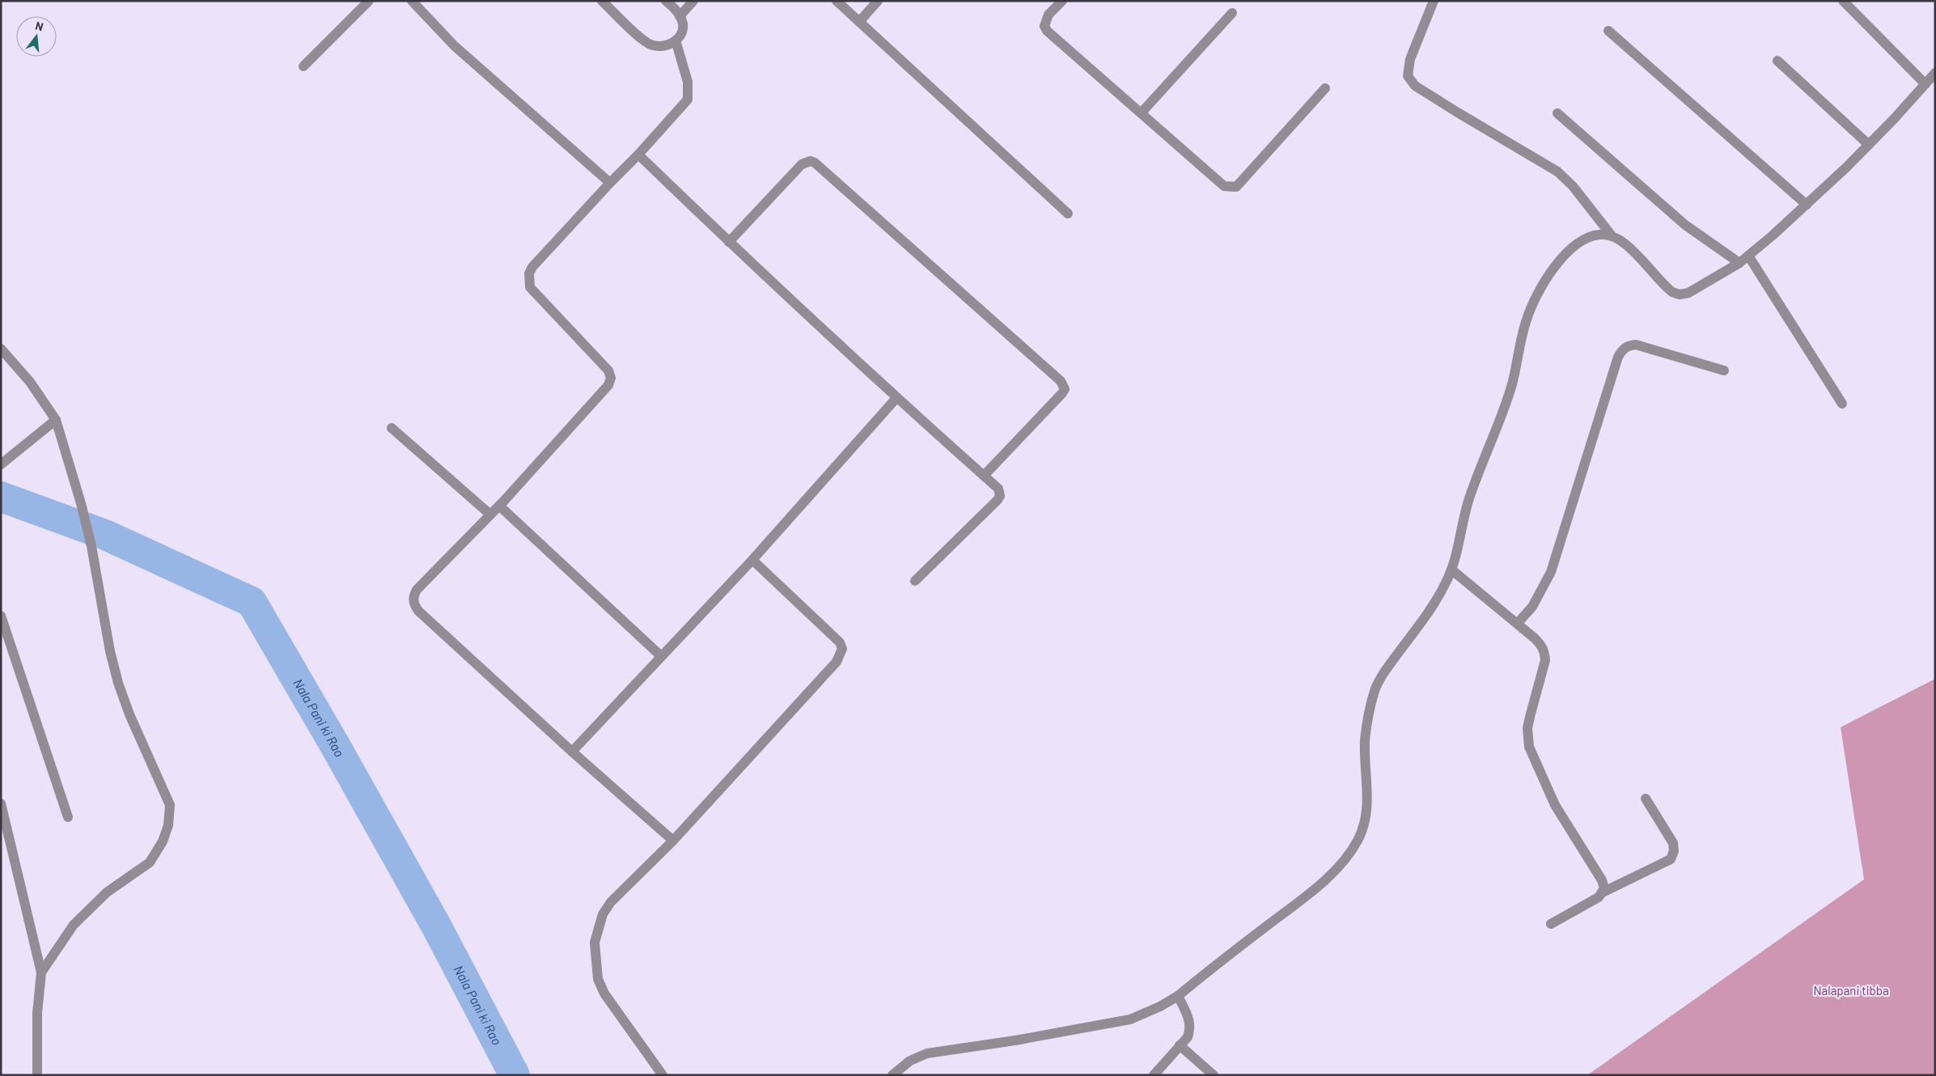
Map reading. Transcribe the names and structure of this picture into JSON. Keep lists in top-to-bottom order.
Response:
{
  "water": ["Nala Pani ki Rao"],
  "parks": ["Nalapani tibba"],
  "north": "top"
}
